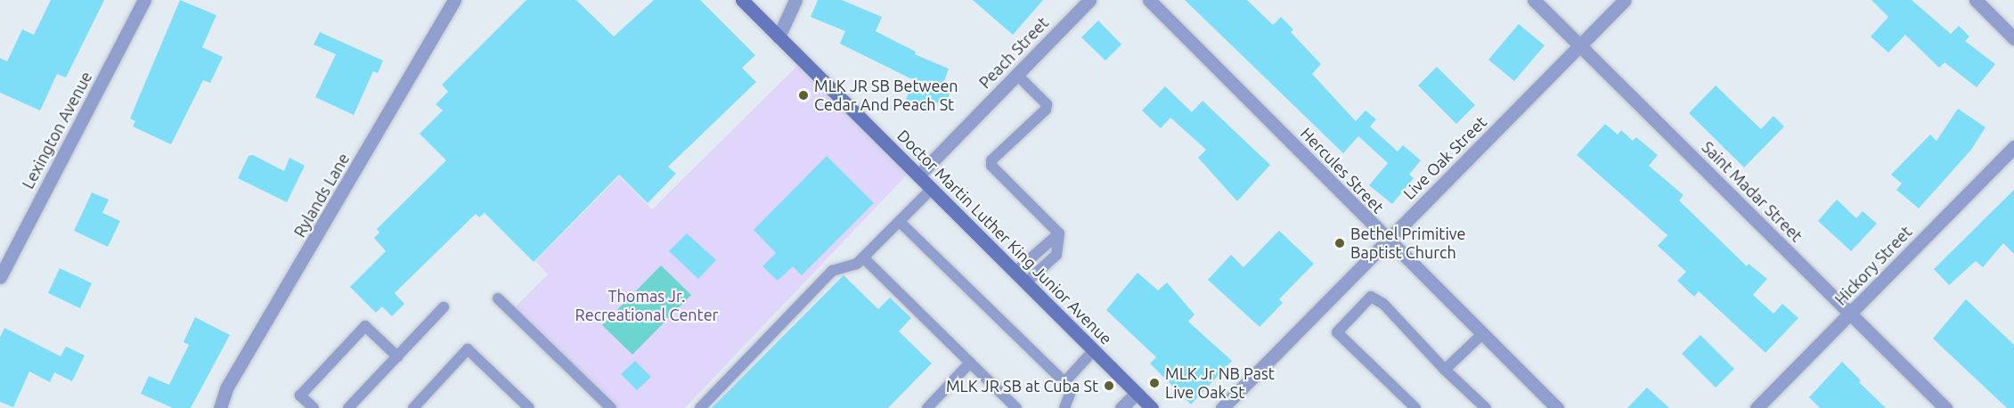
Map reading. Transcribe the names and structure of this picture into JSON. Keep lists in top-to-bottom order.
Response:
{
  "streets": {
    "main road": ["Doctor Martin Luther King Junior Avenue"],
    "street": [
      "Peach Street",
      "Lexington Avenue",
      "Live Oak Street",
      "Hercules Street",
      "Saint Madar Street",
      "Rylands Lane",
      "Hickory Street"
    ]
  },
  "crossings": [
    ["Peach Street", "Doctor Martin Luther King Junior Avenue"],
    ["Live Oak Street", "Hercules Street"],
    ["Live Oak Street", "Saint Madar Street"],
    ["Saint Madar Street", "Hickory Street"]
  ],
  "parks": ["Thomas Jr. Recreational Center"],
  "places": [
    "MLK JR SB Between Cedar And Peach St",
    "Bethel Primitive Baptist Church",
    "MLK Jr NB Past Live Oak St",
    "MLK JR SB at Cuba St"
  ]
}
